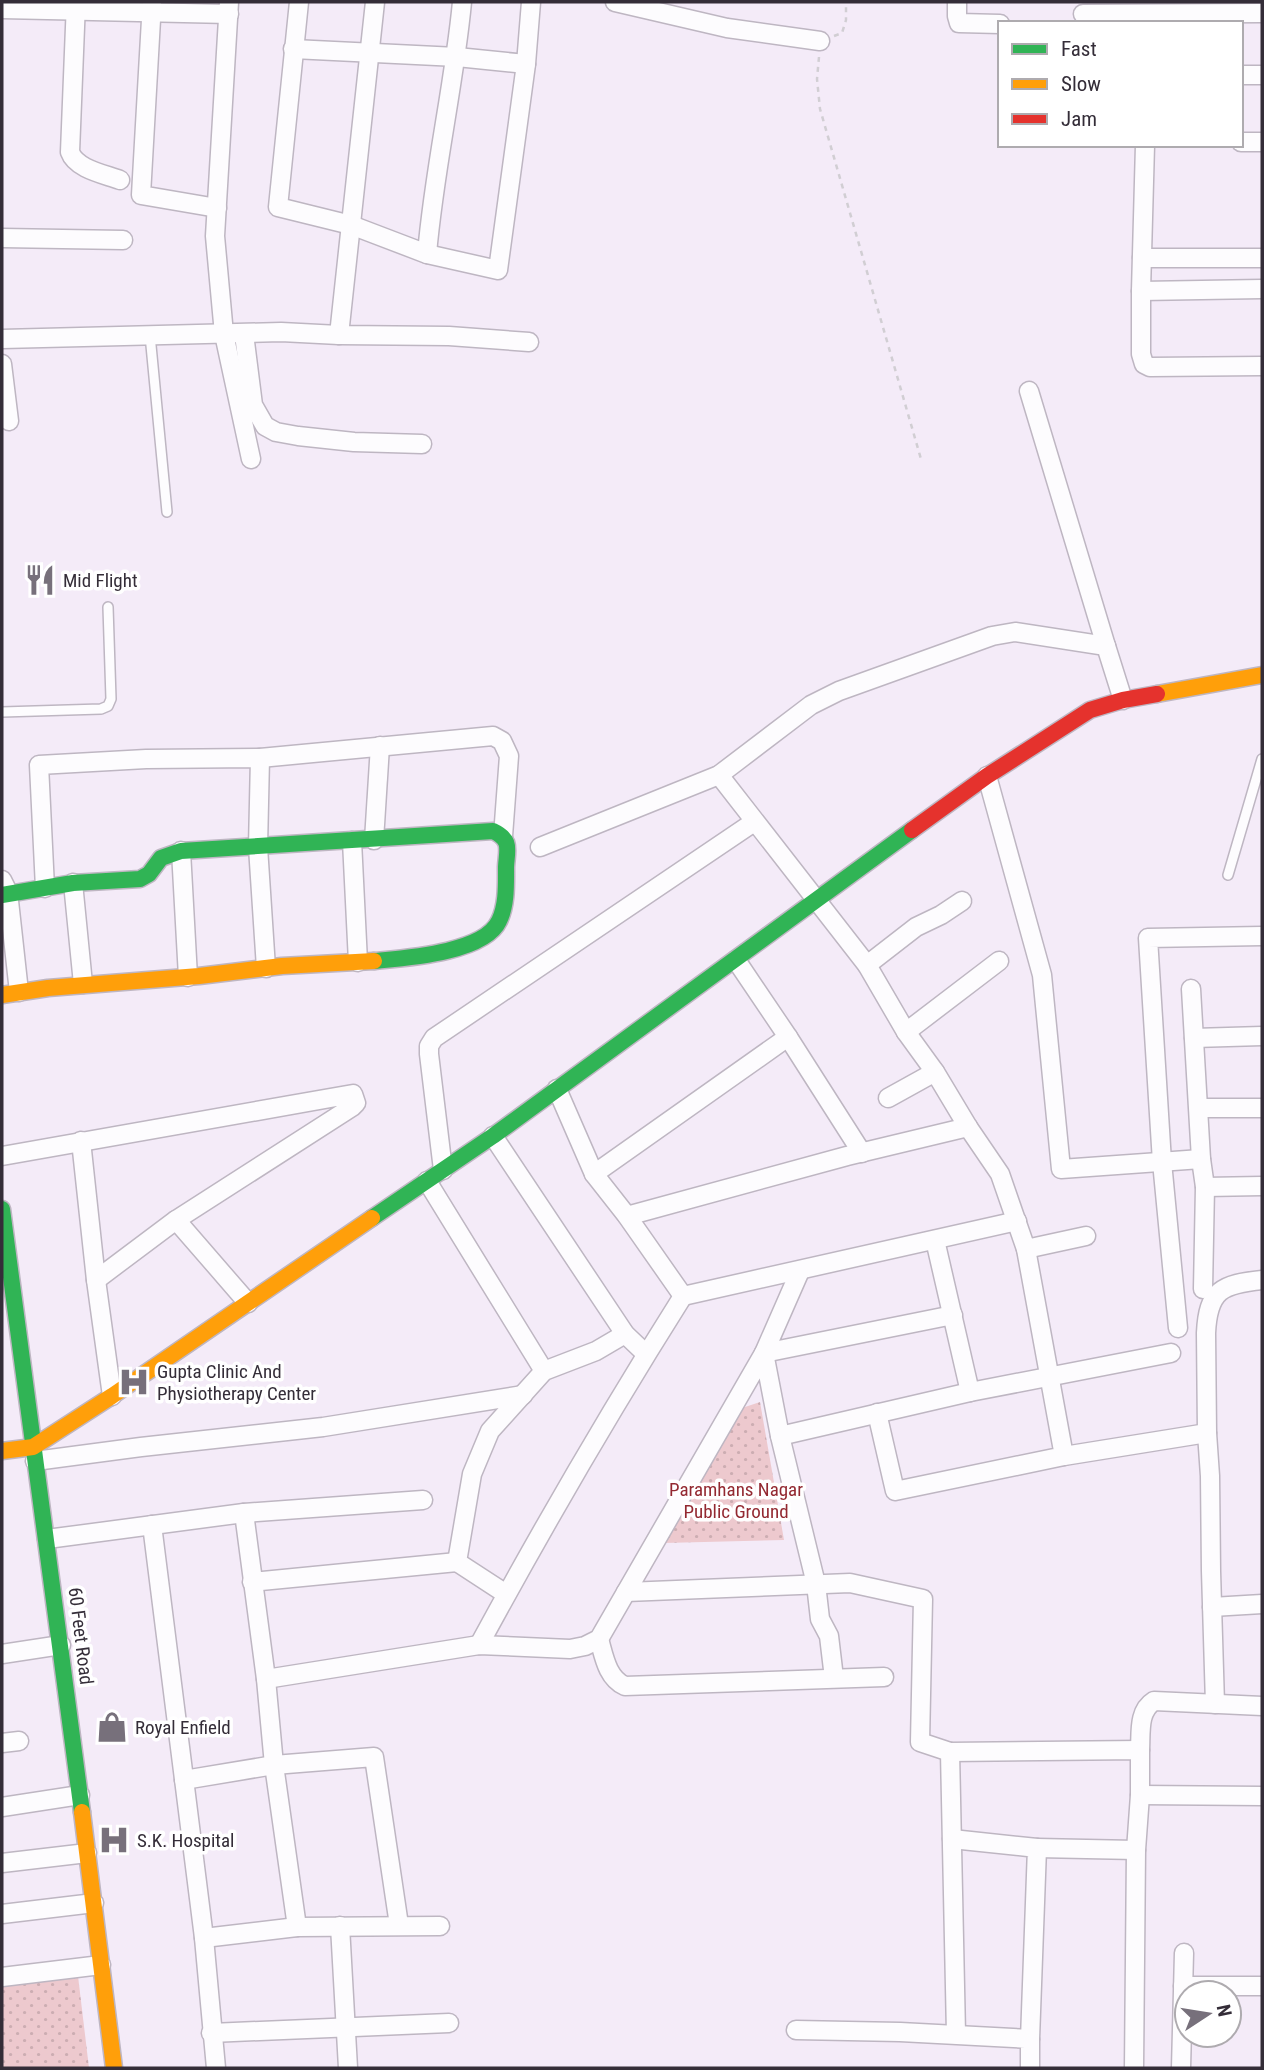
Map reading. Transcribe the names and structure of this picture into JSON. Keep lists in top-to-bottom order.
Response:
{
  "streets": {
    "street": ["60 Feet Road"]
  },
  "parks": ["Paramhans Nagar Public Ground"],
  "places": {
    "restaurant": ["Mid Flight"],
    "hospital": ["Gupta Clinic And Physiotherapy Center", "S.K. Hospital"],
    "shop": ["Royal Enfield"]
  },
  "legend": ["Fast", "Slow", "Jam"],
  "north": "right"
}
